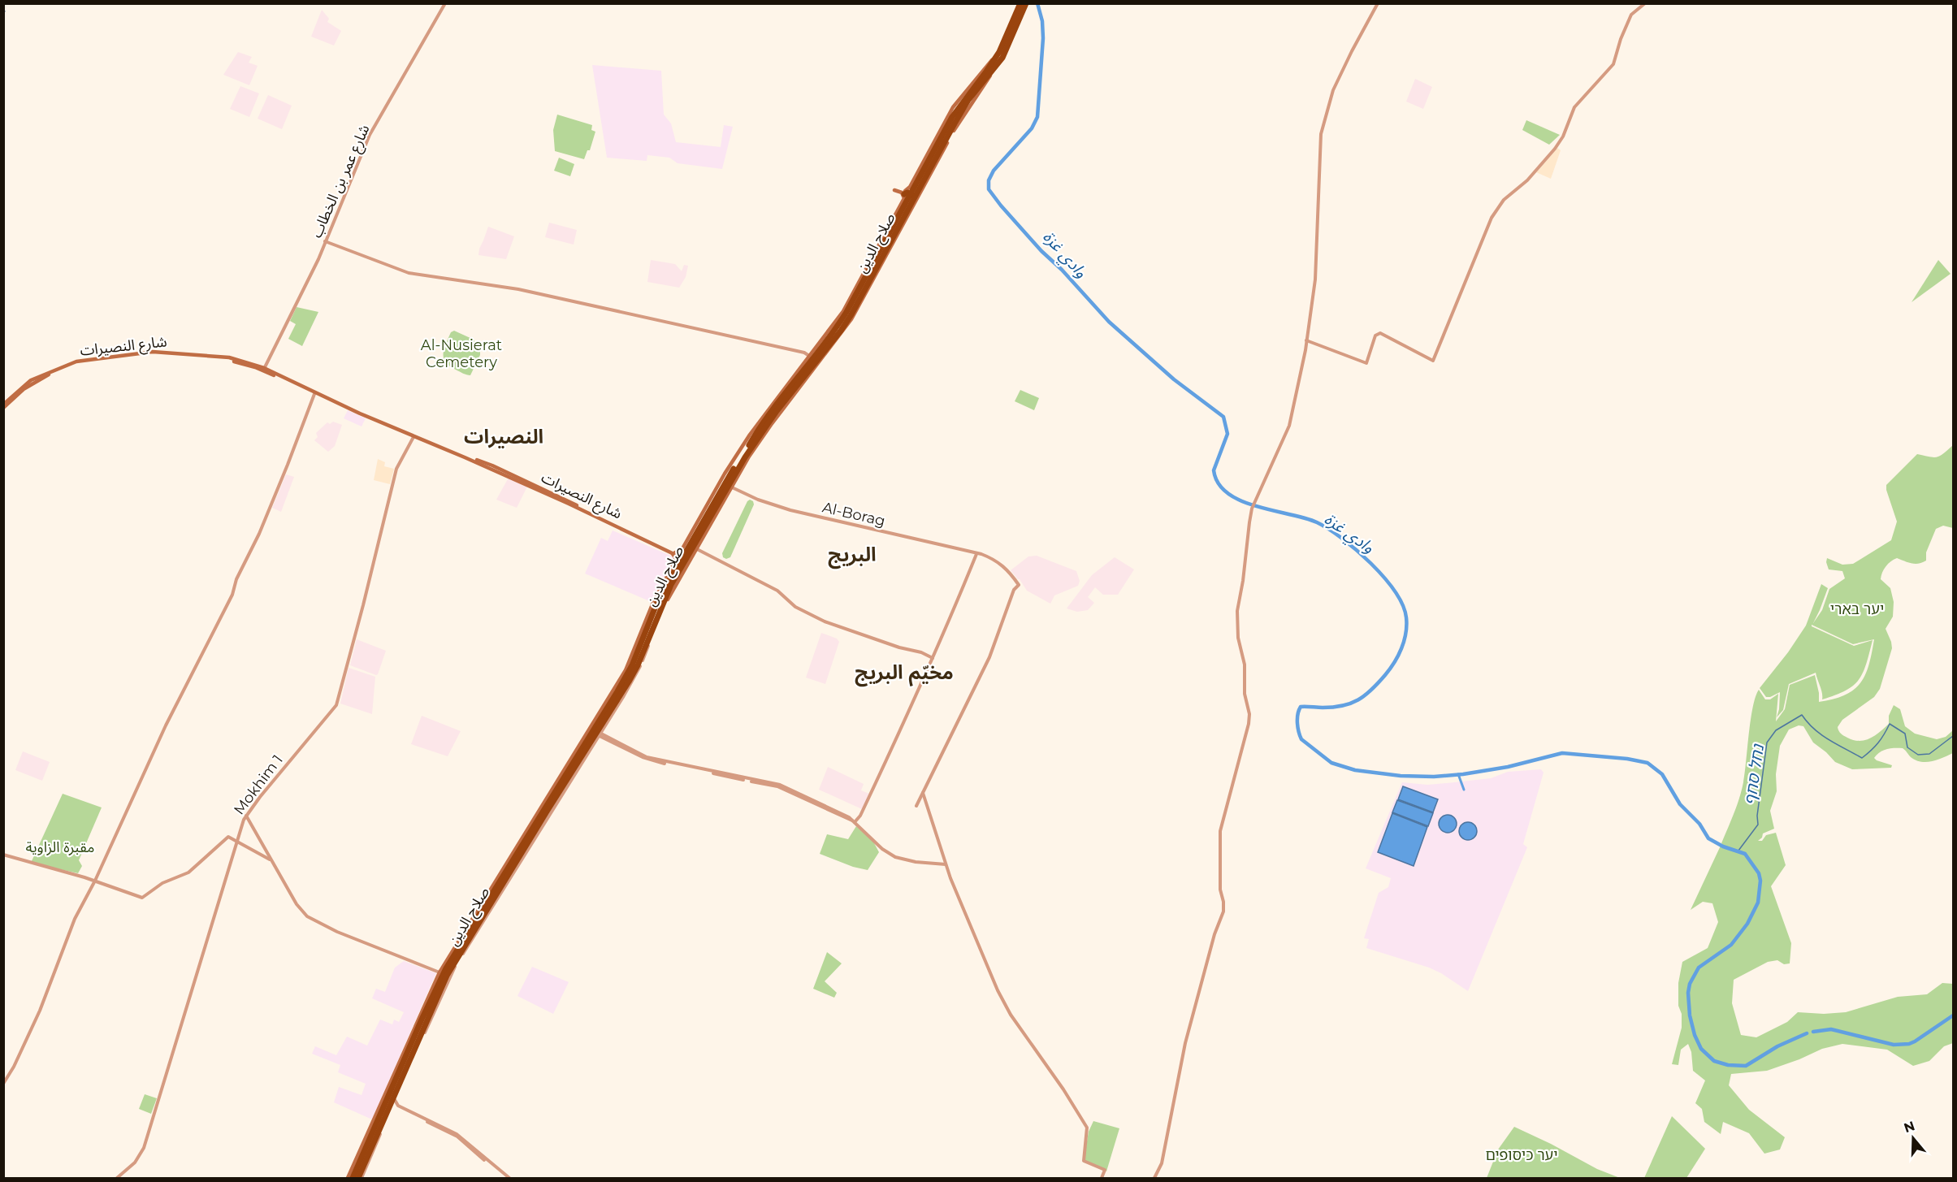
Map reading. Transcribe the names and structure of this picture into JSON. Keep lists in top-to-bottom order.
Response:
{
  "streets": {
    "highway": ["صلاح الدين"],
    "main road": ["شارع النصيرات"],
    "street": ["شارع عمر بن الخطاب", "Al-Borag", "Mokhim 1"]
  },
  "crossings": [
    ["شارع عمر بن الخطاب", "شارع النصيرات"],
    ["صلاح الدين", "شارع النصيرات"],
    ["صلاح الدين", "Al-Borag"],
    ["شارع النصيرات", "Mokhim 1"]
  ],
  "districts": ["النصيرات", "البريج", "مخيّم البريج"],
  "water": ["وادي غزة", "נחל סחף"],
  "parks": [
    "Al-Nusierat Cemetery",
    "יער בארי",
    "مقبرة الزاوية",
    "יער כיסופים"
  ],
  "north": "top"
}
